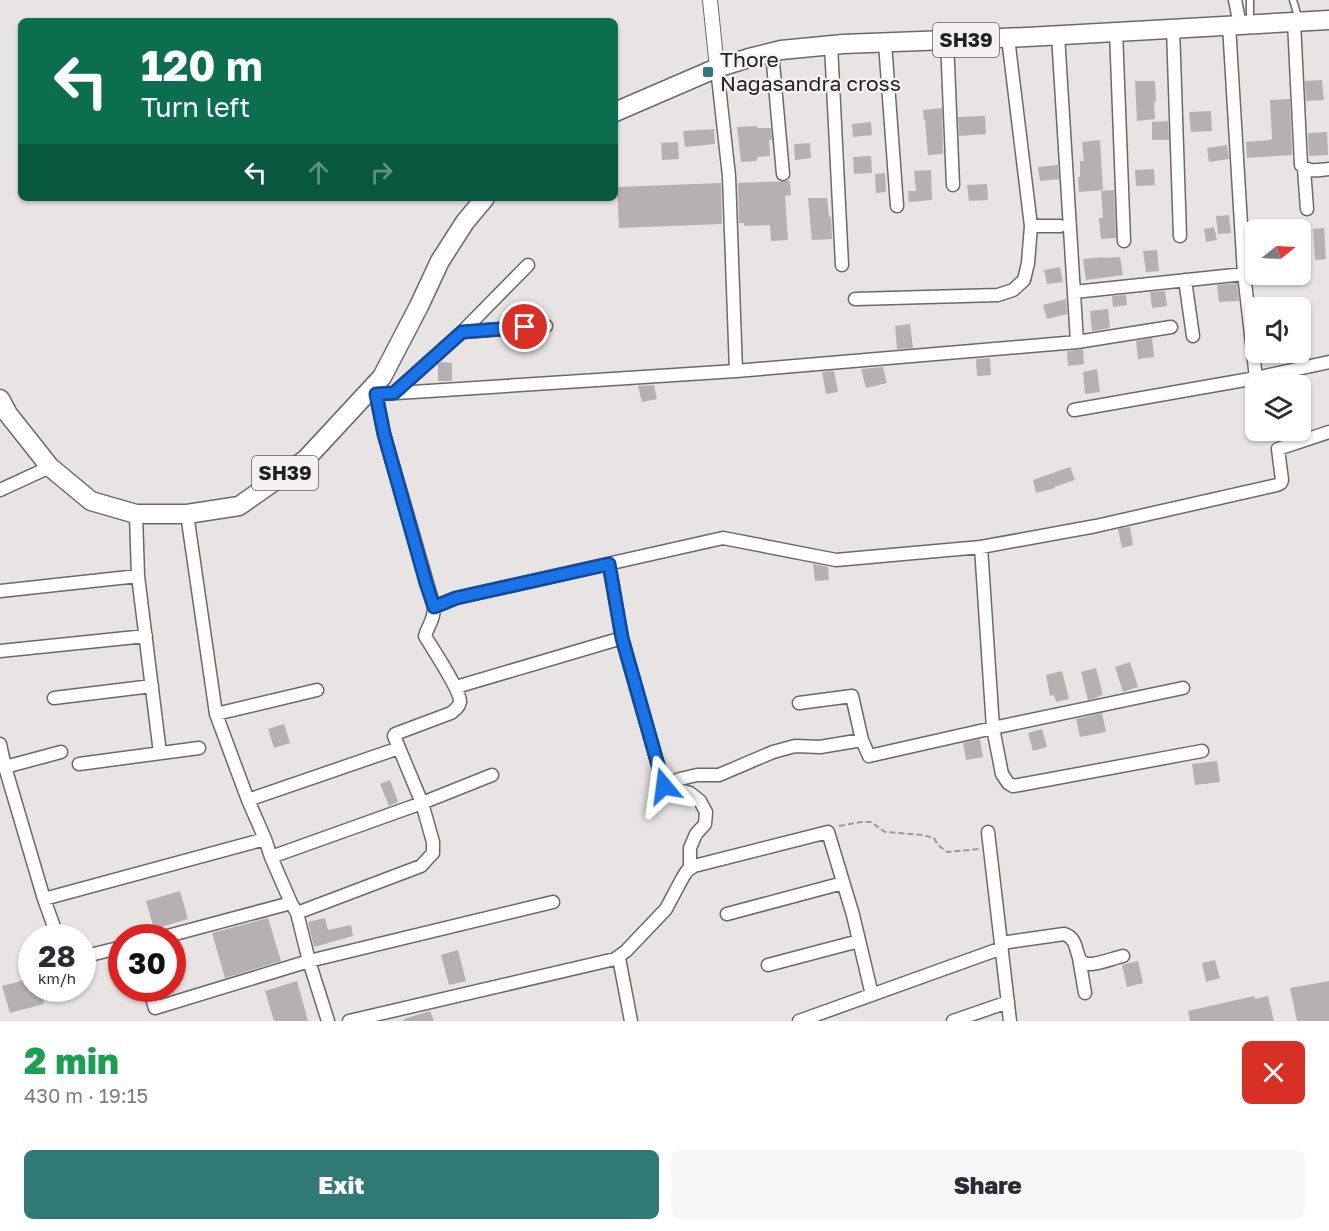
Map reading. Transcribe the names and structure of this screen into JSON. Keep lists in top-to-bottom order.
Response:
{
  "streets": {
    "main road": ["SH39"]
  },
  "places": {
    "transit": ["Thore Nagasandra cross"]
  },
  "north": "right",
  "page": {
    "turn": ["120 m", "Turn left"],
    "speed": "28 km/h",
    "limit": "30",
    "heading": ["2 min", "430 m · 19:15"],
    "buttons": ["Exit", "Share"]
  }
}
